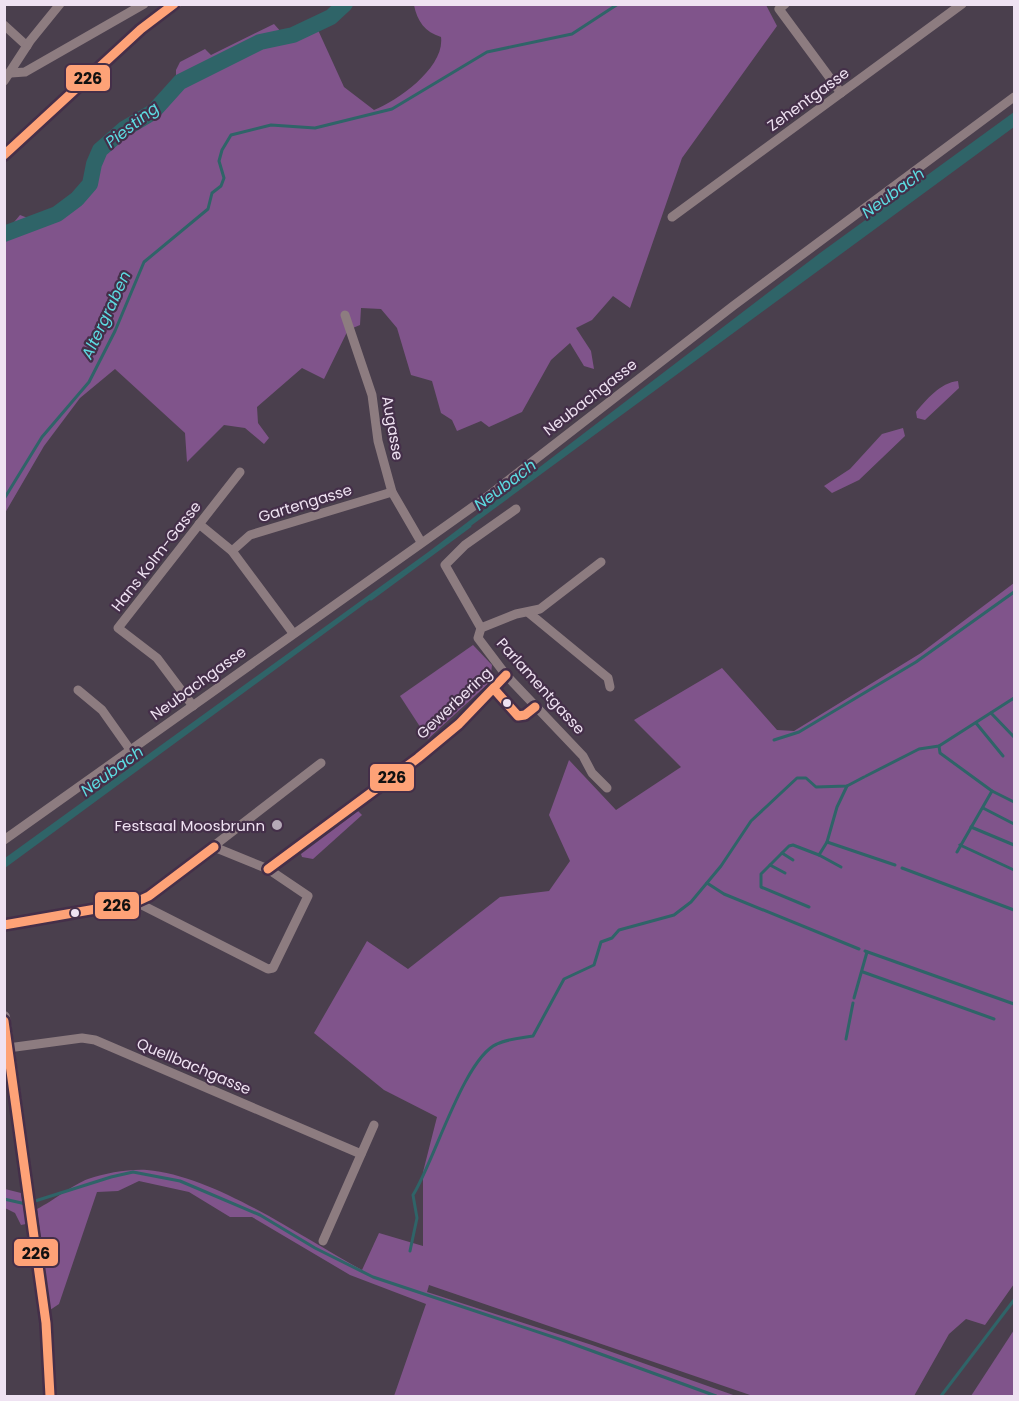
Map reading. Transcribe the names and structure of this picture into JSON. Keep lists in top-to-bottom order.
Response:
{
  "streets": {
    "street": [
      "Zehentgasse",
      "Neubachgasse",
      "Augasse",
      "Gartengasse",
      "Hans Kolm-Gasse",
      "Parlamentgasse",
      "Gewerbering",
      "Quellbachgasse"
    ]
  },
  "crossings": [
    ["Neubachgasse", "Augasse"],
    ["Neubachgasse", "Hans Kolm-Gasse"],
    ["Augasse", "Gartengasse"],
    ["Parlamentgasse", "Gewerbering"]
  ],
  "water": ["Piesting", "Neubach", "Altergraben"],
  "places": ["Festsaal Moosbrunn"],
  "lines": ["transit line 226"]
}
